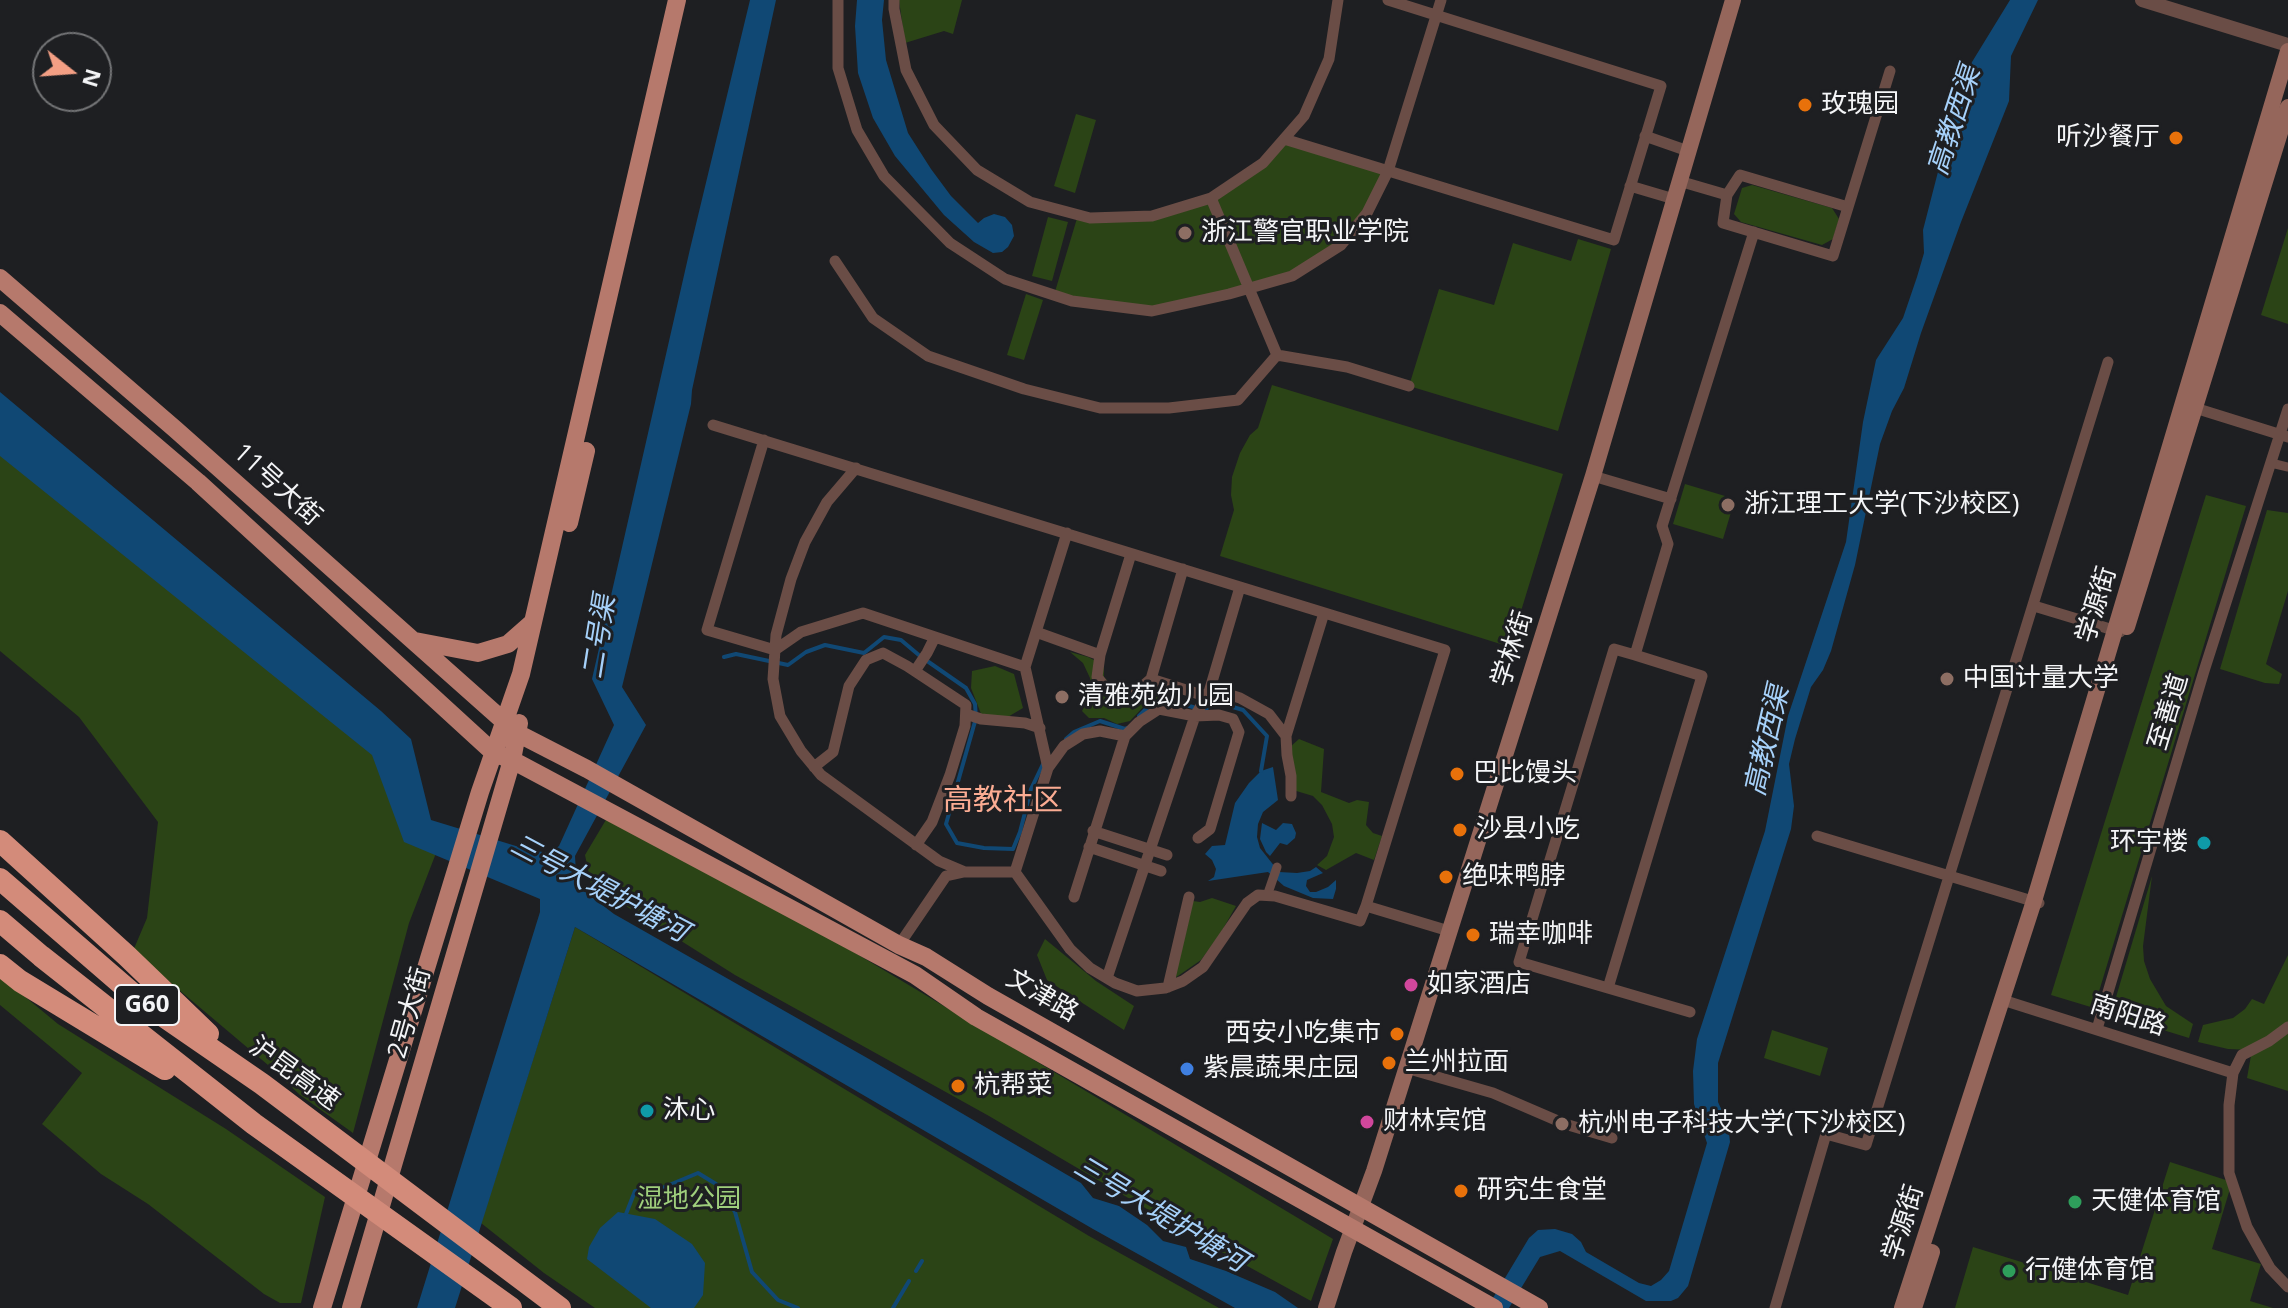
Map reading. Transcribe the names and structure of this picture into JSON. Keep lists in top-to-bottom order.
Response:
{
  "streets": {
    "highway": ["G60", "沪昆高速"],
    "main road": [
      "11号大街",
      "学源街",
      "学林街",
      "文津路",
      "2号大街"
    ],
    "street": ["至善道", "南阳路"]
  },
  "crossings": [
    ["11号大街", "文津路"],
    ["11号大街", "2号大街"],
    ["学源街", "南阳路"],
    ["学林街", "文津路"],
    ["至善道", "南阳路"],
    ["文津路", "2号大街"]
  ],
  "districts": ["高教社区"],
  "water": ["高教西渠", "二号渠", "三号大堤护塘河"],
  "parks": ["湿地公园"],
  "places": [
    "玫瑰园",
    "听沙餐厅",
    "浙江警官职业学院",
    "浙江理工大学(下沙校区)",
    "中国计量大学",
    "清雅苑幼儿园",
    "巴比馒头",
    "沙县小吃",
    "环宇楼",
    "绝味鸭脖",
    "瑞幸咖啡",
    "如家酒店",
    "西安小吃集市",
    "兰州拉面",
    "紫晨蔬果庄园",
    "杭帮菜",
    "沐心",
    "财林宾馆",
    "杭州电子科技大学(下沙校区)",
    "研究生食堂",
    "天健体育馆",
    "行健体育馆"
  ],
  "north": "right"
}
